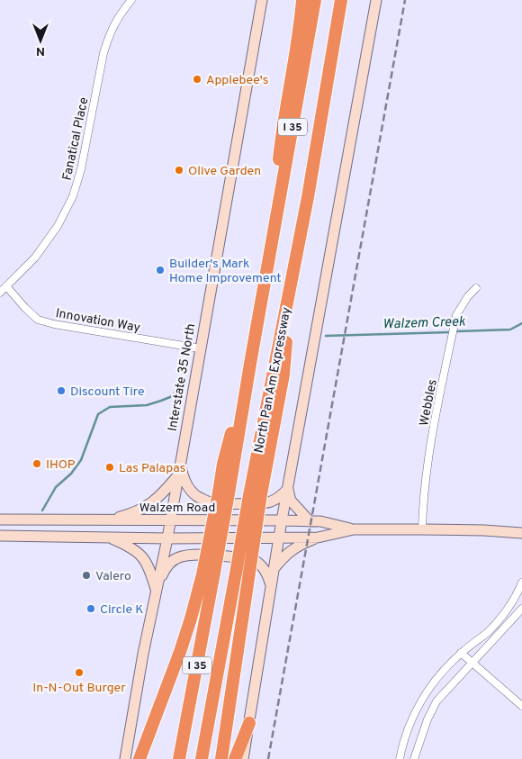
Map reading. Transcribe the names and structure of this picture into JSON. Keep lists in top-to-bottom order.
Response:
{
  "streets": {
    "highway": ["I 35", "North Pan Am Expressway"],
    "main road": ["Interstate 35 North", "Walzem Road"],
    "street": ["Fanatical Place", "Innovation Way", "Webbles"]
  },
  "crossings": [
    ["Fanatical Place", "Innovation Way"],
    ["Innovation Way", "Interstate 35 North"],
    ["Interstate 35 North", "Walzem Road"],
    ["Webbles", "Walzem Road"]
  ],
  "water": ["Walzem Creek"],
  "places": [
    "Applebee's",
    "Olive Garden",
    "Builder's Mark Home Improvement",
    "Discount Tire",
    "IHOP",
    "Las Palapas",
    "Valero",
    "Circle K",
    "In-N-Out Burger"
  ],
  "north": "bottom"
}
